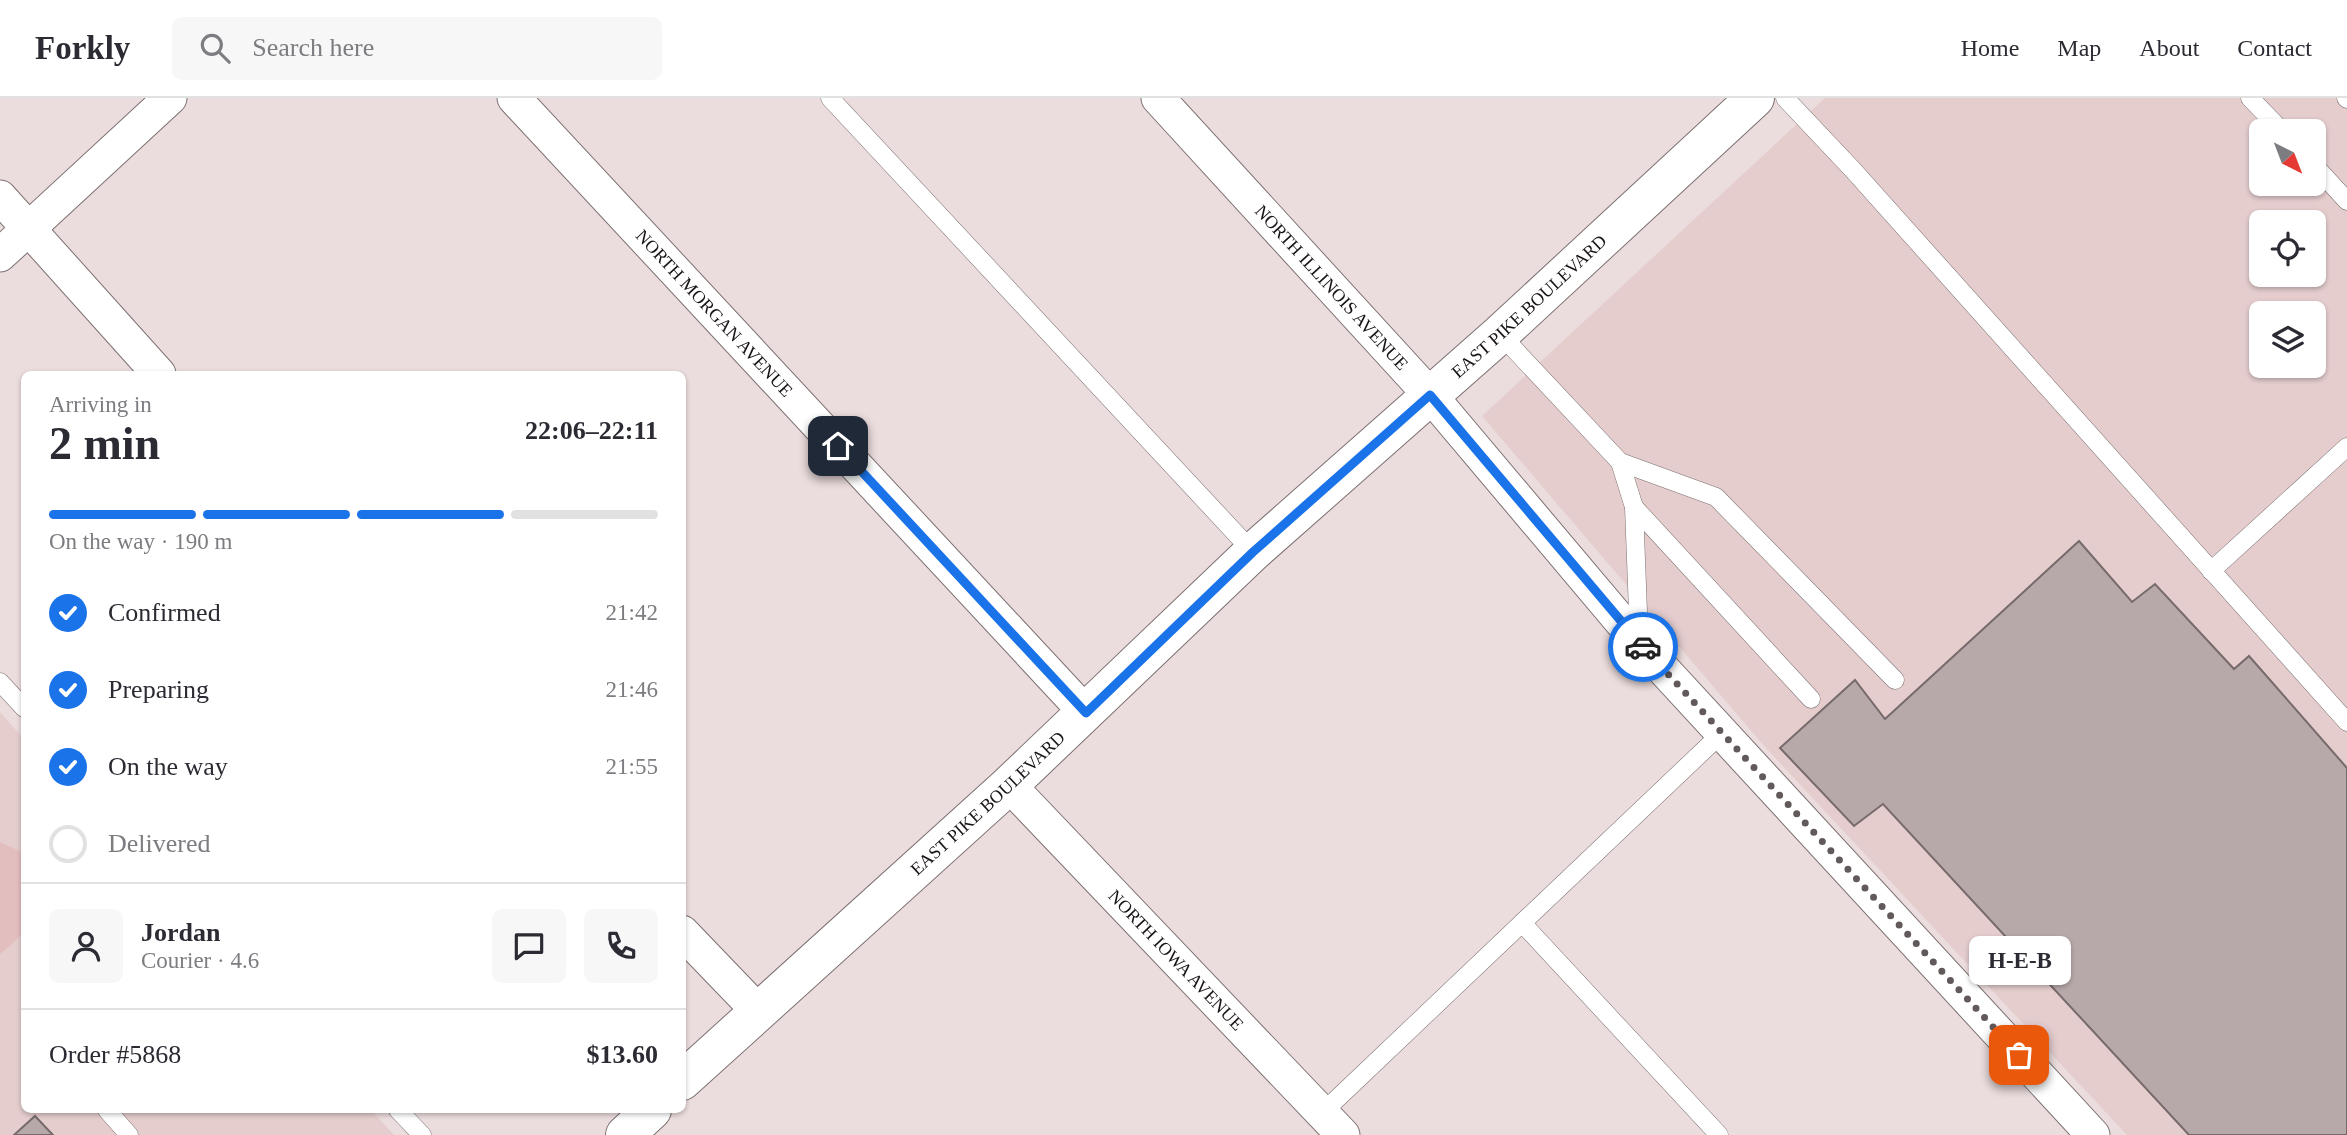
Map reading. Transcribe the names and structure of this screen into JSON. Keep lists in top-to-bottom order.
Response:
{
  "streets": {
    "street": [
      "NORTH ILLINOIS AVENUE",
      "EAST PIKE BOULEVARD",
      "NORTH MORGAN AVENUE",
      "NORTH IOWA AVENUE"
    ]
  },
  "crossings": [
    ["NORTH ILLINOIS AVENUE", "EAST PIKE BOULEVARD"],
    ["EAST PIKE BOULEVARD", "NORTH MORGAN AVENUE"],
    ["EAST PIKE BOULEVARD", "NORTH IOWA AVENUE"]
  ],
  "places": ["H-E-B"],
  "north": "bottom right",
  "page": {
    "header": "Forkly",
    "search": "Search here",
    "nav": [
      "Home",
      "Map",
      "About",
      "Contact"
    ],
    "heading": ["2 min", "Arriving in", "22:06–22:11"],
    "panel": [
      "Jordan",
      "Courier · 4.6",
      "Order #5868",
      "$13.60"
    ],
    "bar": "On the way · 190 m",
    "list": [
      ["Confirmed", "21:42"],
      ["Preparing", "21:46"],
      ["On the way", "21:55"],
      "Delivered"
    ],
    "bubble": "H-E-B"
  }
}
